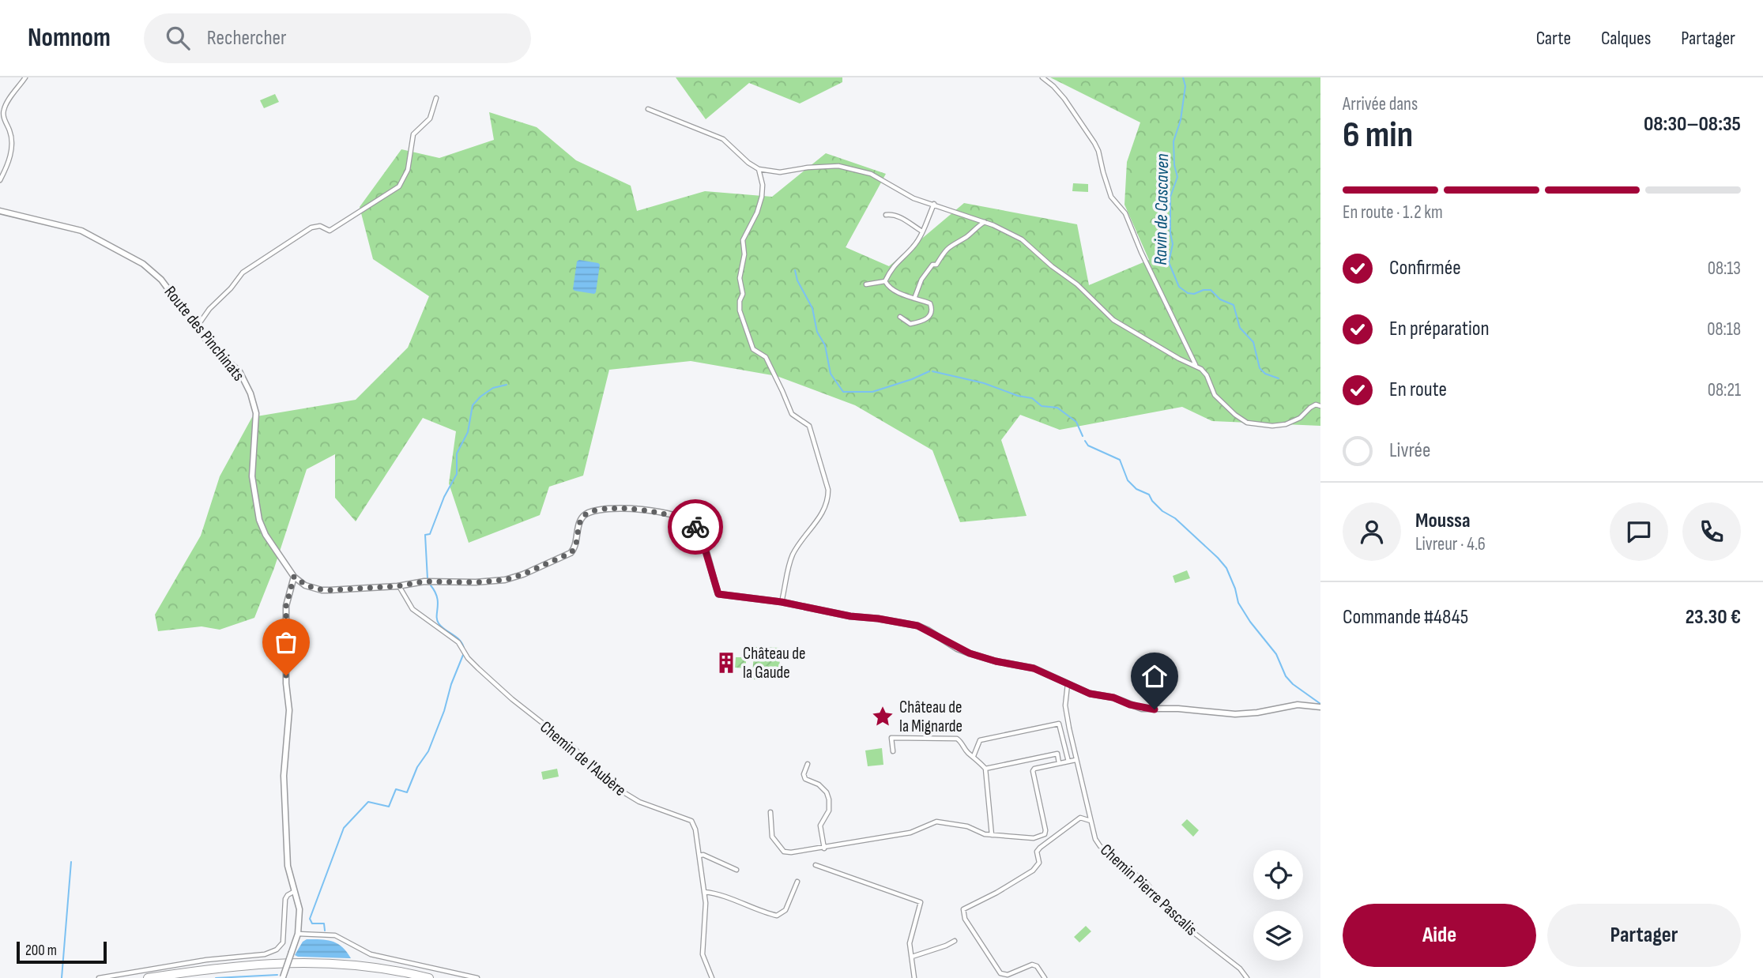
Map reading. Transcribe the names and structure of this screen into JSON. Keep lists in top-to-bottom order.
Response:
{
  "streets": {
    "street": ["Route des Pinchinats", "Chemin de l'Aubère", "Chemin Pierre Pascalis"]
  },
  "crossings": [
    ["Route des Pinchinats", "Chemin de l'Aubère"],
    ["Route des Pinchinats", "Chemin Pierre Pascalis"]
  ],
  "water": ["Ravin de Cascaven"],
  "places": {
    "building": ["Château de la Gaude"],
    "place": ["Château de la Mignarde"]
  },
  "scale_bar": "200 m",
  "page": {
    "header": "Nomnom",
    "search": "Rechercher",
    "nav": ["Carte", "Calques", "Partager"],
    "heading": ["6 min", "Arrivée dans", "08:30–08:35"],
    "panel": [
      "Moussa",
      "Livreur · 4.6",
      "Commande #4845",
      "23.30 €"
    ],
    "bar": "En route · 1.2 km",
    "list": [
      ["Confirmée", "08:13"],
      ["En préparation", "08:18"],
      ["En route", "08:21"],
      "Livrée"
    ],
    "buttons": ["Aide", "Partager"],
    "scale": "200 m"
  }
}
